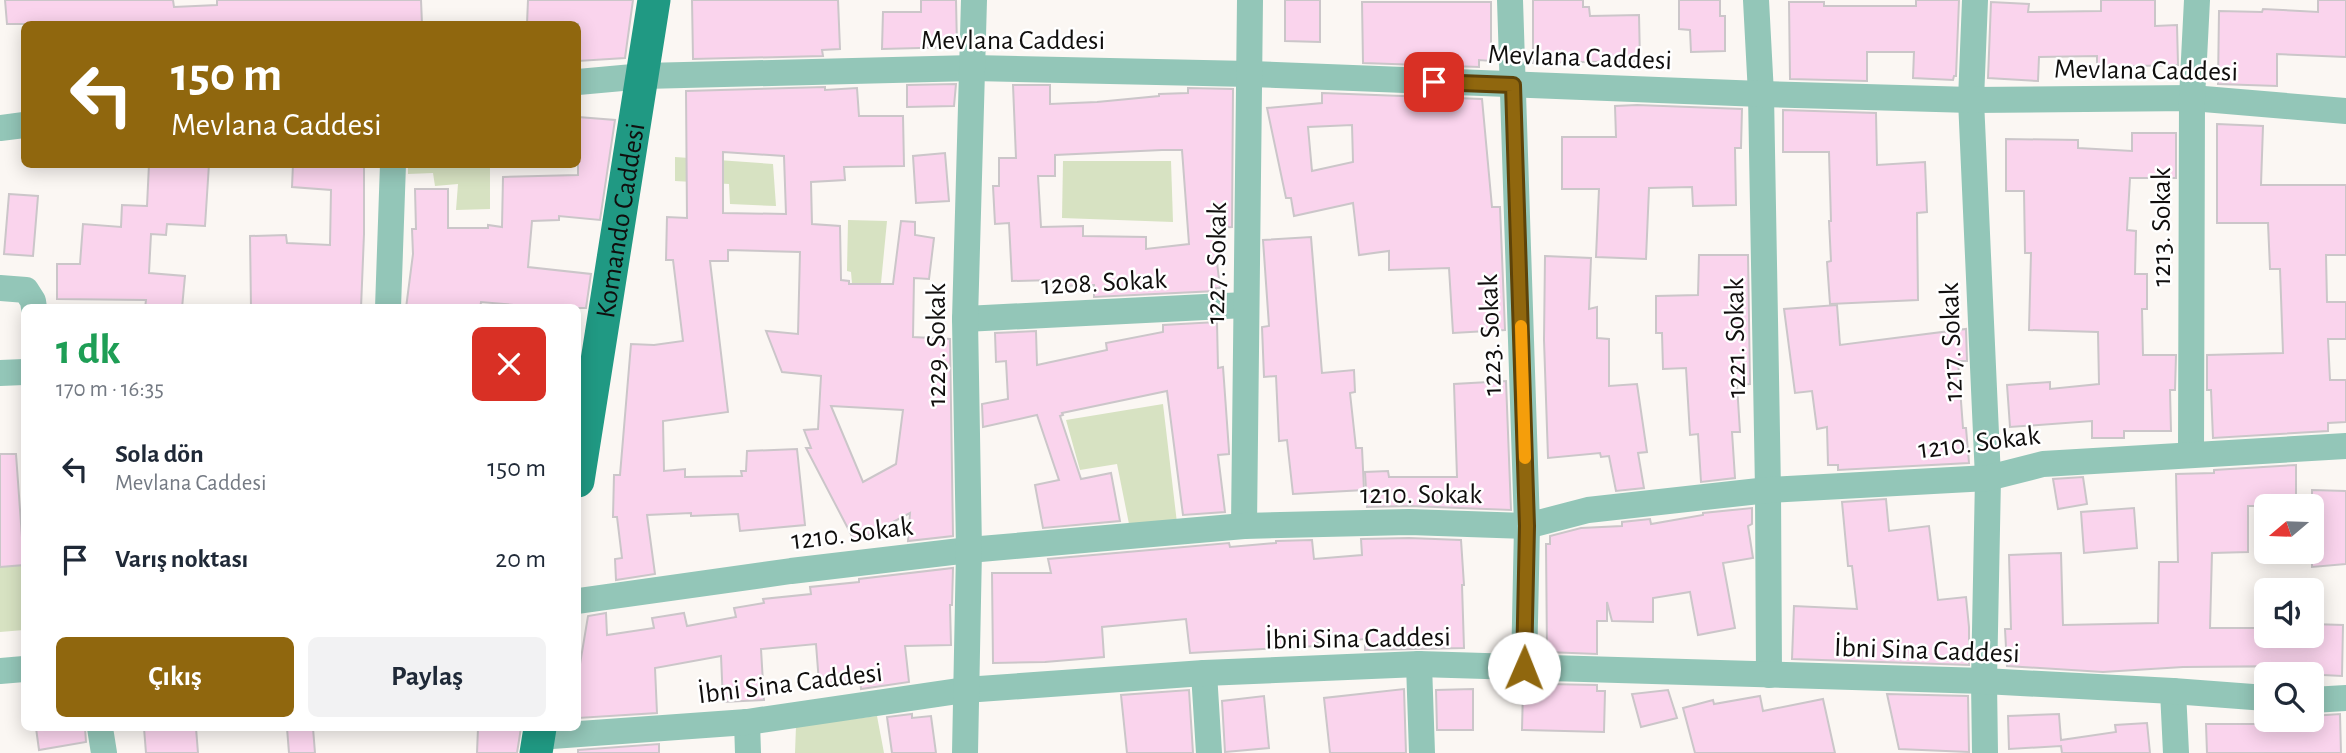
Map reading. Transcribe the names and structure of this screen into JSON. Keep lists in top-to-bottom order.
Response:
{
  "streets": {
    "main road": ["Komando Caddesi"],
    "street": [
      "Mevlana Caddesi",
      "1213. Sokak",
      "1227. Sokak",
      "1208. Sokak",
      "1223. Sokak",
      "1221. Sokak",
      "1217. Sokak",
      "1229. Sokak",
      "1210. Sokak",
      "İbni Sina Caddesi"
    ]
  },
  "crossings": [
    ["Mevlana Caddesi", "Komando Caddesi"],
    ["Mevlana Caddesi", "1213. Sokak"],
    ["Mevlana Caddesi", "1227. Sokak"],
    ["Mevlana Caddesi", "1223. Sokak"],
    ["Mevlana Caddesi", "1221. Sokak"],
    ["Mevlana Caddesi", "1217. Sokak"],
    ["Mevlana Caddesi", "1229. Sokak"],
    ["1213. Sokak", "1210. Sokak"],
    ["1227. Sokak", "1208. Sokak"],
    ["1227. Sokak", "1210. Sokak"],
    ["1208. Sokak", "1229. Sokak"],
    ["1223. Sokak", "1210. Sokak"],
    ["1223. Sokak", "İbni Sina Caddesi"],
    ["1221. Sokak", "1210. Sokak"],
    ["1221. Sokak", "İbni Sina Caddesi"],
    ["1217. Sokak", "1210. Sokak"],
    ["1217. Sokak", "İbni Sina Caddesi"],
    ["1229. Sokak", "1210. Sokak"],
    ["1229. Sokak", "İbni Sina Caddesi"]
  ],
  "north": "left",
  "page": {
    "turn": ["150 m", "Mevlana Caddesi"],
    "heading": ["1 dk", "170 m · 16:35"],
    "list": [
      {
        "name": "Sola dön",
        "note": "Mevlana Caddesi",
        "value": "150 m"
      },
      {
        "name": "Varış noktası",
        "value": "20 m"
      }
    ],
    "buttons": ["Çıkış", "Paylaş"]
  }
}
